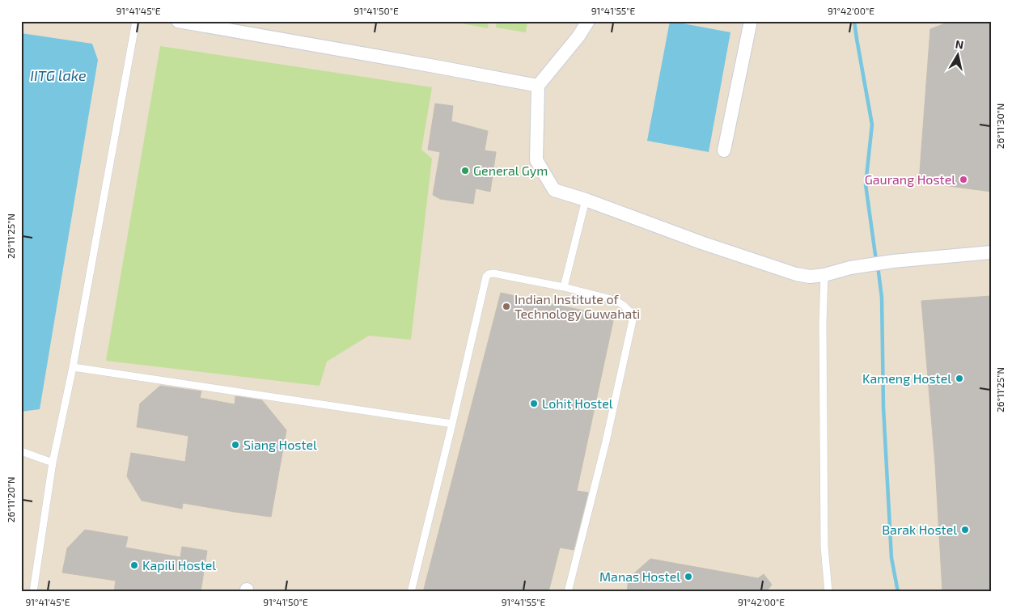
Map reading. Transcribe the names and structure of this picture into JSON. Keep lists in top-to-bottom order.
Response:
{
  "water": ["IITG lake"],
  "places": [
    "General Gym",
    "Gaurang Hostel",
    "Indian Institute of Technology Guwahati",
    "Kameng Hostel",
    "Lohit Hostel",
    "Siang Hostel",
    "Barak Hostel",
    "Kapili Hostel",
    "Manas Hostel"
  ],
  "north": "top",
  "coordinates": [
    "91°41'45\"E",
    "91°41'50\"E",
    "91°41'55\"E",
    "91°42'00\"E",
    "26°11'30\"N",
    "26°11'25\"N",
    "26°11'20\"N"
  ]
}
